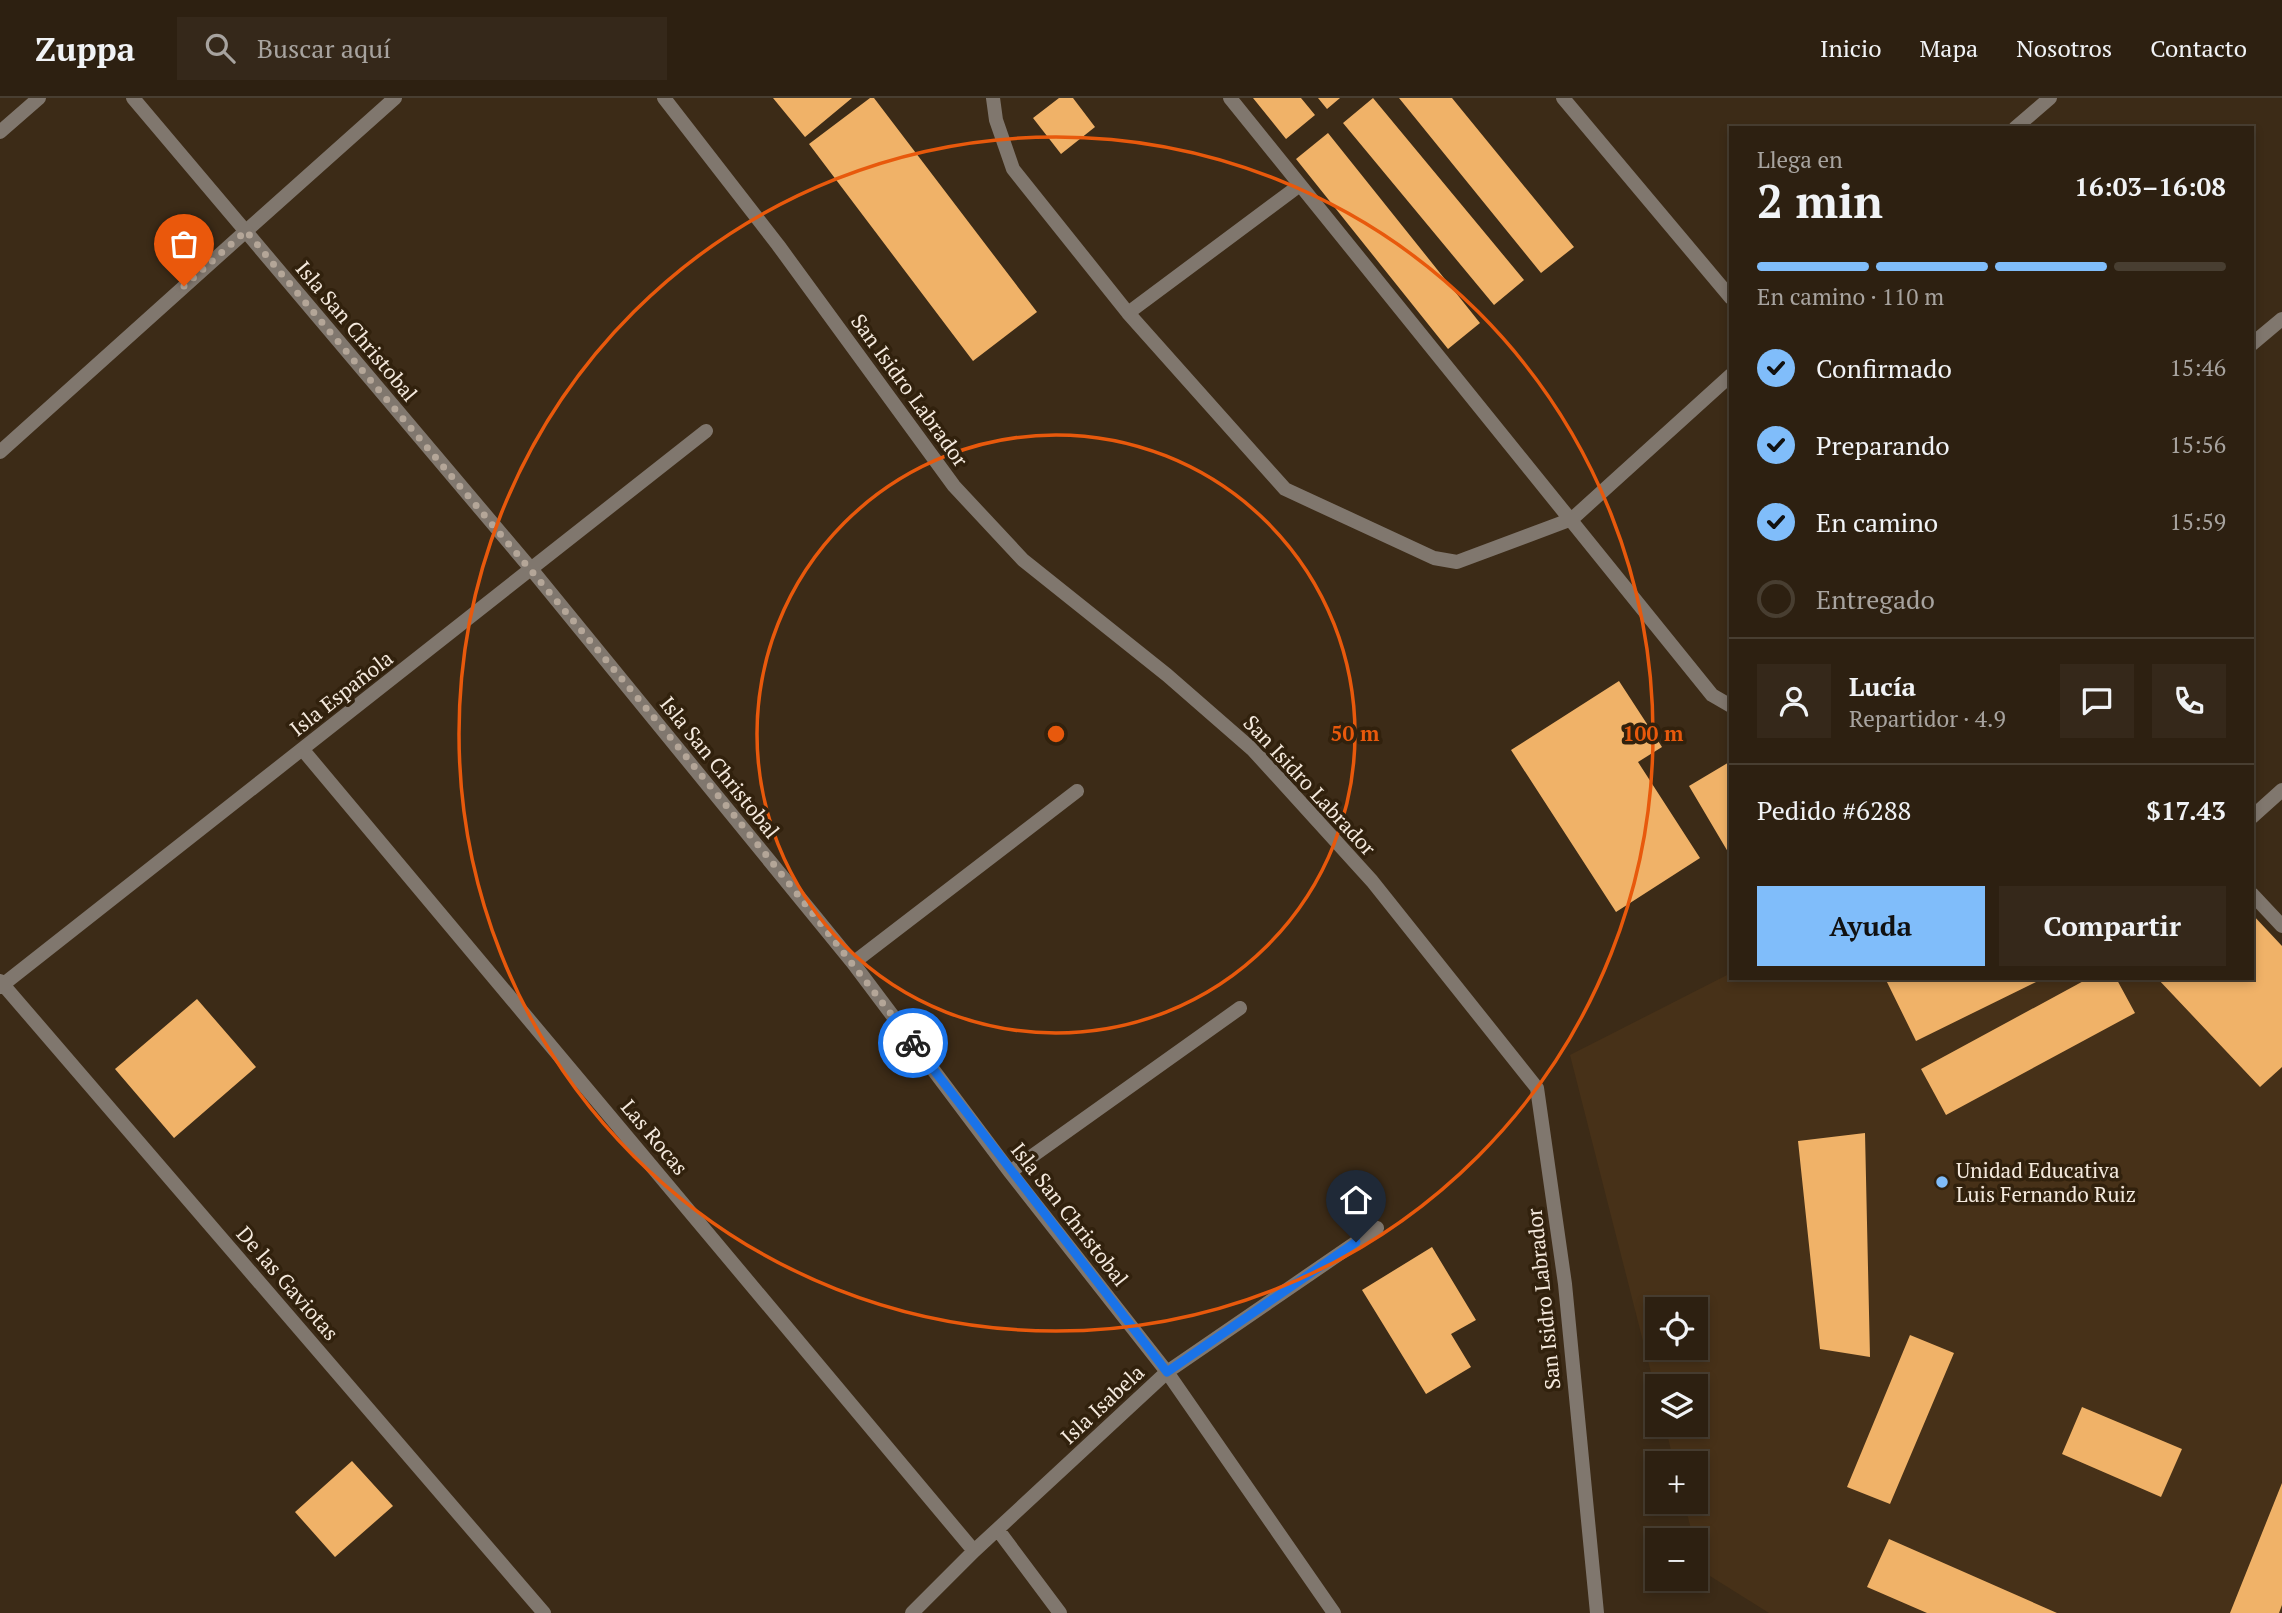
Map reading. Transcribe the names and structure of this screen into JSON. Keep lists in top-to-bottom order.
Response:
{
  "streets": {
    "street": [
      "Isla San Christobal",
      "San Isidro Labrador",
      "Isla Española",
      "Las Rocas",
      "De las Gaviotas",
      "Isla Isabela"
    ]
  },
  "crossings": [
    ["Isla San Christobal", "Isla Española"],
    ["Isla San Christobal", "Isla Isabela"],
    ["Isla Española", "Las Rocas"],
    ["Isla Española", "De las Gaviotas"],
    ["Las Rocas", "Isla Isabela"]
  ],
  "places": ["Unidad Educativa Luis Fernando Ruiz"],
  "page": {
    "header": "Zuppa",
    "search": "Buscar aquí",
    "nav": [
      "Inicio",
      "Mapa",
      "Nosotros",
      "Contacto"
    ],
    "heading": ["2 min", "Llega en", "16:03–16:08"],
    "panel": [
      "Lucía",
      "Repartidor · 4.9",
      "Pedido #6288",
      "$17.43"
    ],
    "bar": "En camino · 110 m",
    "list": [
      ["Confirmado", "15:46"],
      ["Preparando", "15:56"],
      ["En camino", "15:59"],
      "Entregado"
    ],
    "buttons": ["Ayuda", "Compartir"],
    "map_buttons": ["+", "−"]
  },
  "rings": ["50 m", "100 m"]
}
